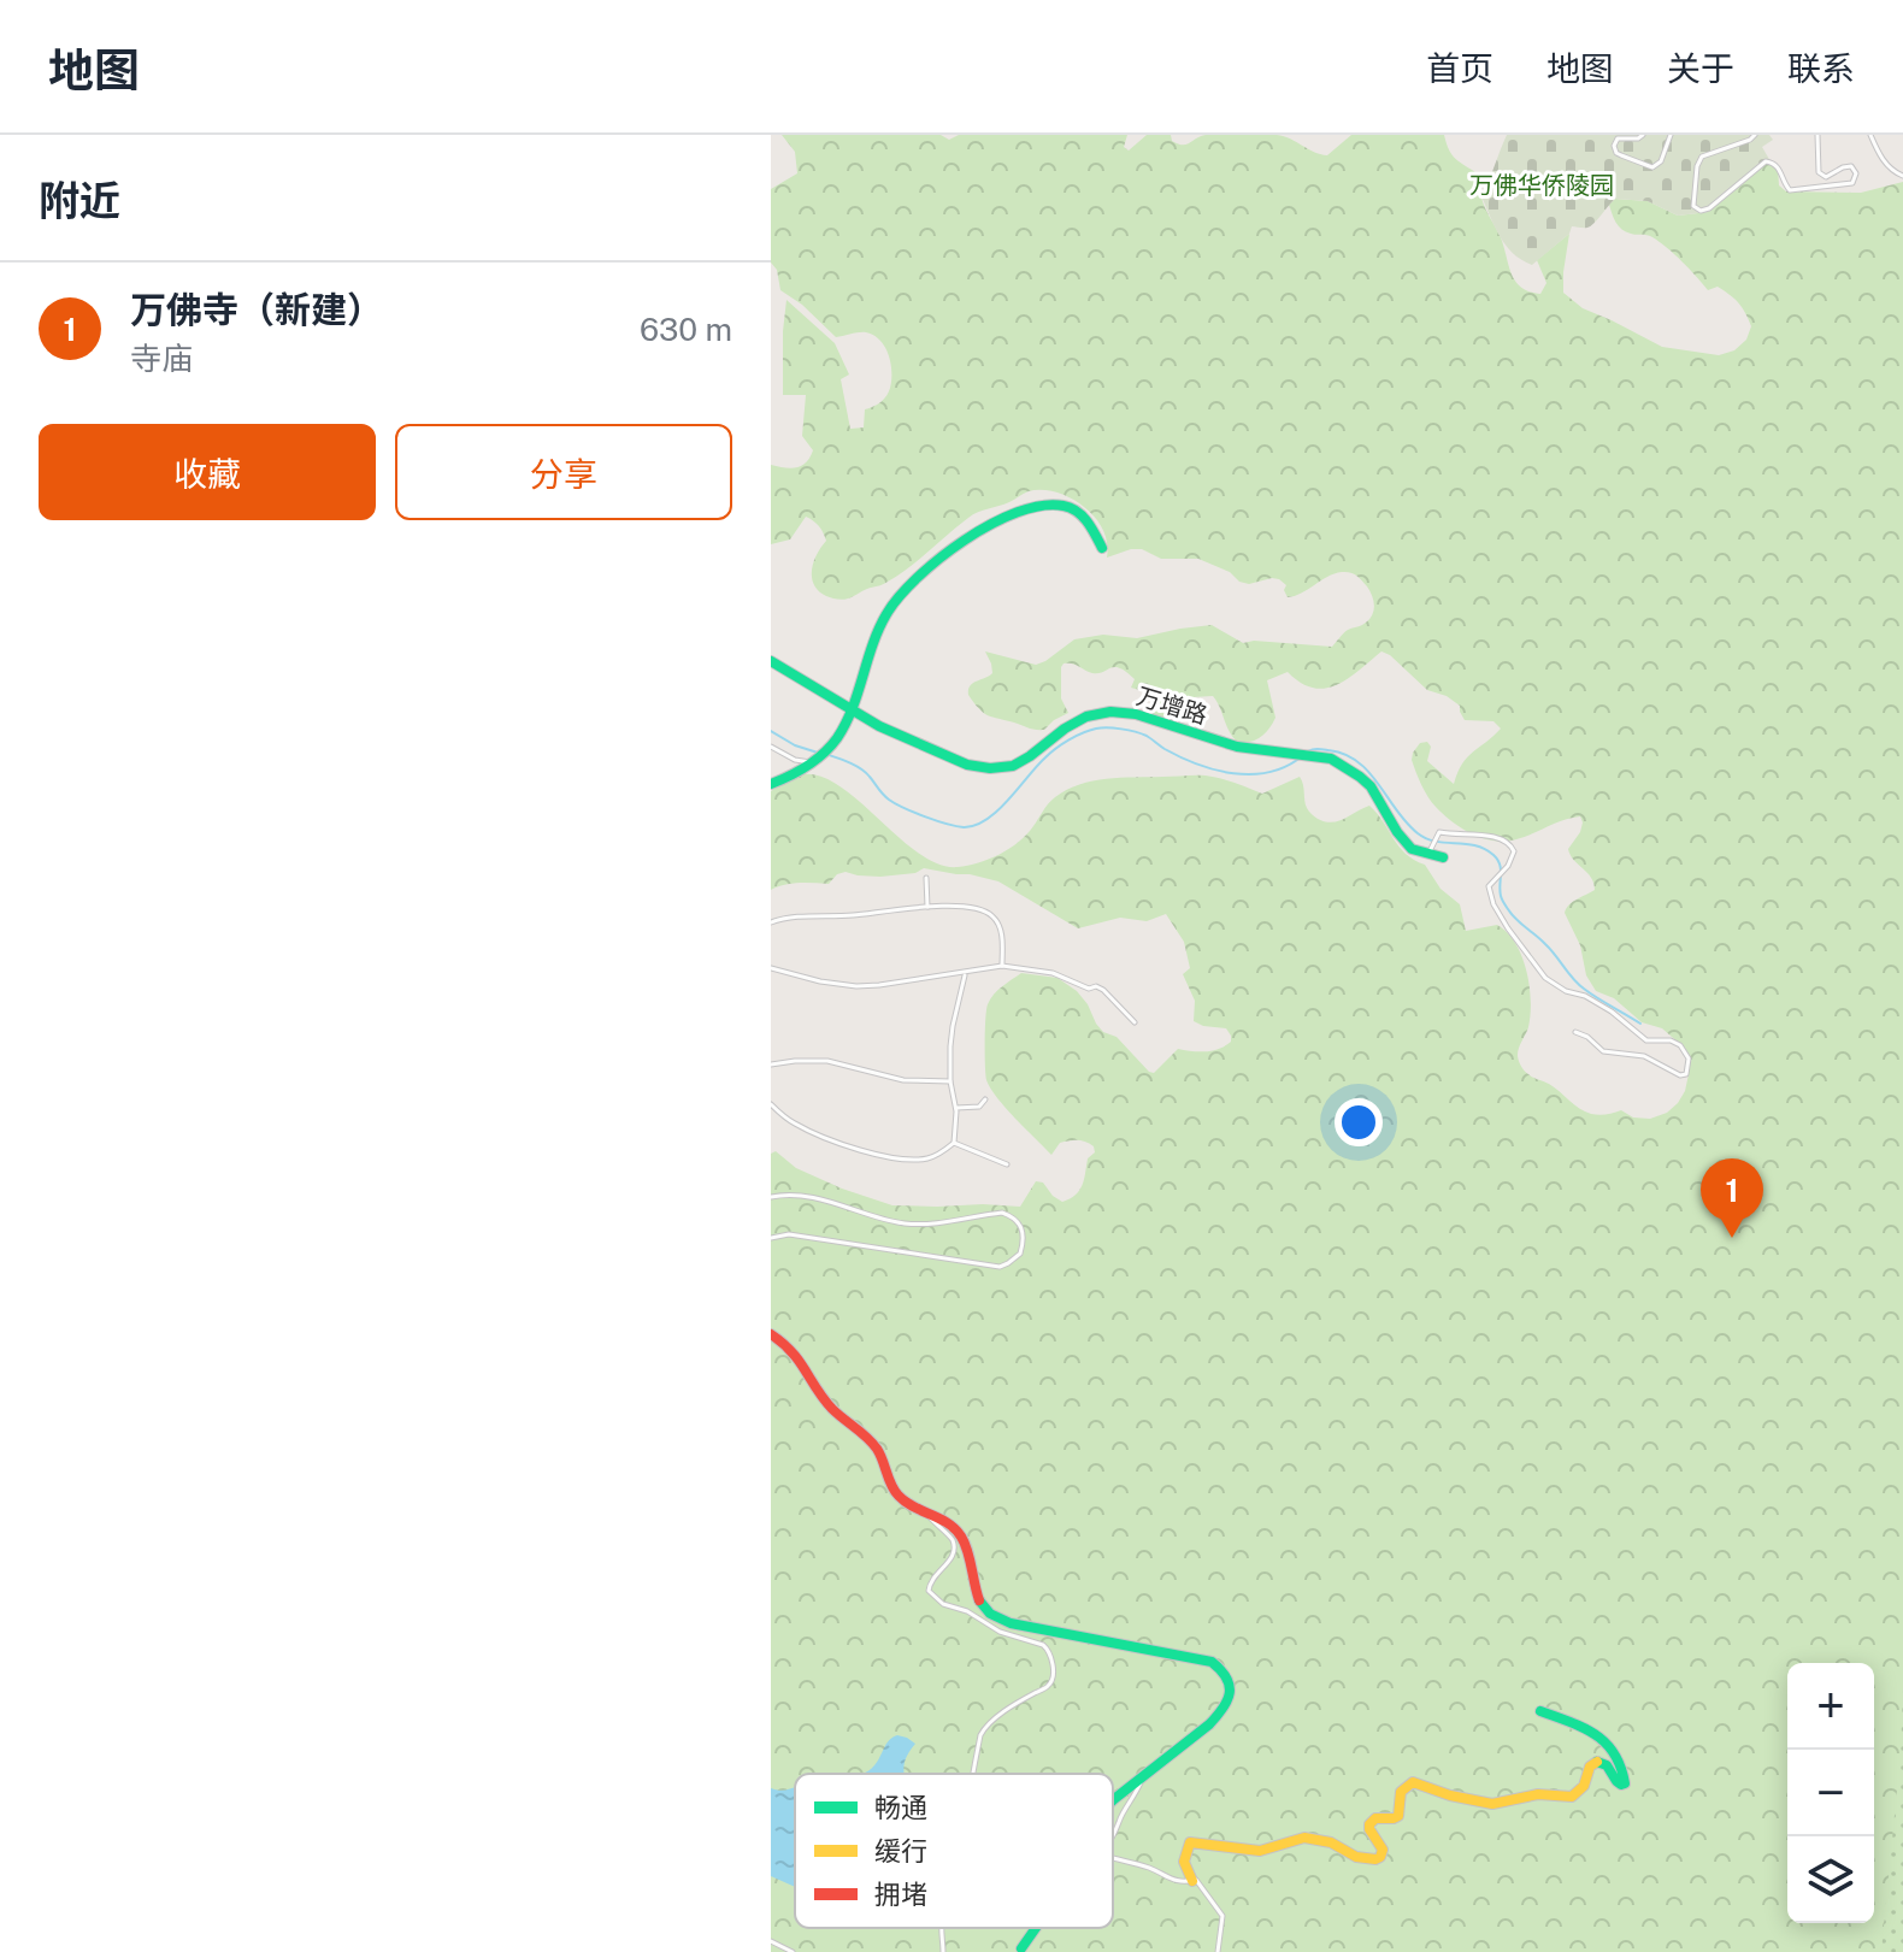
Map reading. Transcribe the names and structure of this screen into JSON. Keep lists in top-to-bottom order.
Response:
{
  "streets": {
    "street": ["万增路"]
  },
  "parks": ["万佛华侨陵园"],
  "legend": ["畅通", "缓行", "拥堵"],
  "page": {
    "header": "地图",
    "nav": [
      "首页",
      "地图",
      "关于",
      "联系"
    ],
    "heading": "附近",
    "list": [
      {
        "mark": "1",
        "name": "万佛寺（新建）",
        "note": "寺庙",
        "value": "630 m"
      }
    ],
    "buttons": ["收藏", "分享"],
    "pins": "1",
    "map_buttons": ["+", "−"]
  }
}
